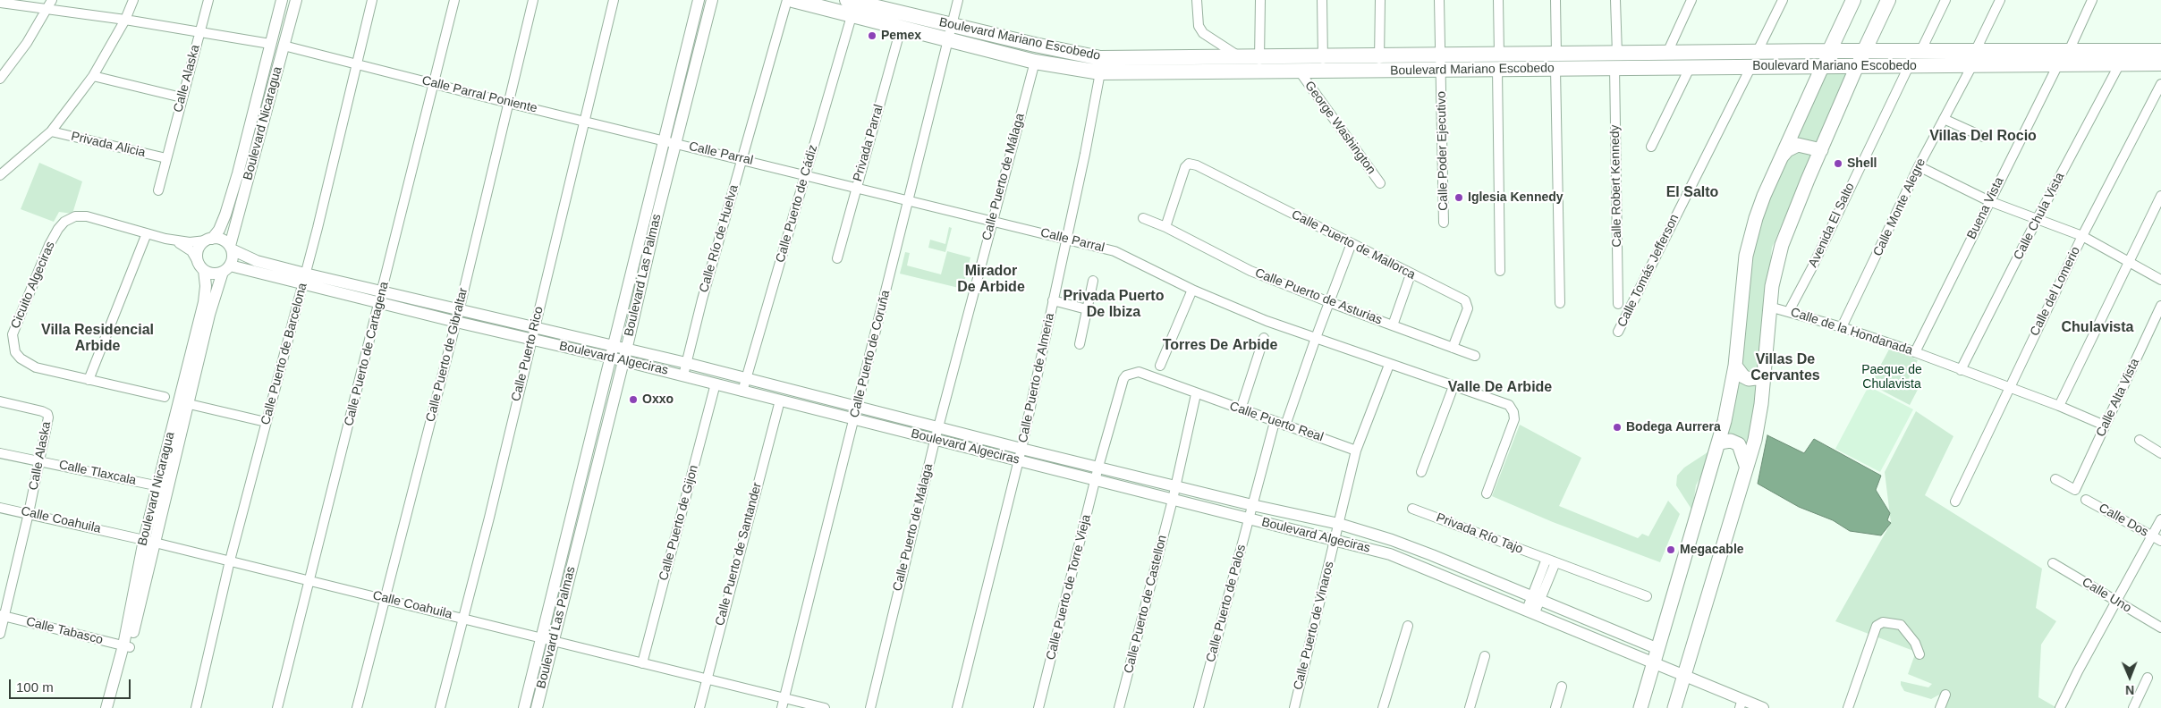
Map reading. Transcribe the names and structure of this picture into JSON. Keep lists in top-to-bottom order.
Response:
{
  "streets": {
    "main road": ["Boulevard Mariano Escobedo"],
    "street": [
      "Calle Alaska",
      "Calle Parral Poniente",
      "Boulevard Nicaragua",
      "George Washington",
      "Privada Parral",
      "Privada Alicia",
      "Calle Poder Ejecutivo",
      "Calle Parral",
      "Calle Puerto de Málaga",
      "Calle Robert Kennedy",
      "Calle Puerto de Cádiz",
      "Calle Monte Alegre",
      "Buena Vista",
      "Calle Chula Vista",
      "Avenida El Salto",
      "Calle Río de Huelva",
      "Calle Puerto de Mallorca",
      "Calle Tomás Jefferson",
      "Boulevard Las Palmas",
      "Cicuito Algeciras",
      "Calle del Lomerio",
      "Calle Puerto de Asturias",
      "Calle de la Hondanada",
      "Calle Puerto de Barcelona",
      "Calle Puerto de Cartagena",
      "Calle Puerto Rico",
      "Calle Puerto de Coruña",
      "Calle Puerto de Gibraltar",
      "Boulevard Algeciras",
      "Calle Puerto de Almeria",
      "Calle Alta Vista",
      "Calle Puerto Real",
      "Calle Tlaxcala",
      "Calle Coahuila",
      "Calle Dos",
      "Calle Puerto de Gijon",
      "Privada Río Tajo",
      "Calle Puerto de Santander",
      "Calle Puerto de Torre Vieja",
      "Calle Uno",
      "Calle Puerto de Palos",
      "Calle Puerto de Castellon",
      "Calle Puerto de Vinaros",
      "Calle Tabasco"
    ]
  },
  "crossings": [
    ["Boulevard Mariano Escobedo", "George Washington"],
    ["Boulevard Mariano Escobedo", "Privada Parral"],
    ["Boulevard Mariano Escobedo", "Calle Poder Ejecutivo"],
    ["Boulevard Mariano Escobedo", "Calle Puerto de Málaga"],
    ["Boulevard Mariano Escobedo", "Calle Robert Kennedy"],
    ["Boulevard Mariano Escobedo", "Calle Puerto de Cádiz"],
    ["Boulevard Mariano Escobedo", "Calle Monte Alegre"],
    ["Boulevard Mariano Escobedo", "Buena Vista"],
    ["Boulevard Mariano Escobedo", "Calle Chula Vista"],
    ["Boulevard Mariano Escobedo", "Avenida El Salto"],
    ["Boulevard Mariano Escobedo", "Calle Tomás Jefferson"],
    ["Boulevard Mariano Escobedo", "Calle Puerto de Coruña"],
    ["Boulevard Mariano Escobedo", "Calle Puerto de Almeria"],
    ["Calle Alaska", "Privada Alicia"],
    ["Calle Alaska", "Calle Tlaxcala"],
    ["Calle Alaska", "Calle Coahuila"],
    ["Calle Alaska", "Calle Tabasco"],
    ["Calle Parral Poniente", "Boulevard Nicaragua"],
    ["Calle Parral Poniente", "Calle Parral"],
    ["Calle Parral Poniente", "Boulevard Las Palmas"],
    ["Calle Parral Poniente", "Calle Puerto de Barcelona"],
    ["Calle Parral Poniente", "Calle Puerto de Cartagena"],
    ["Calle Parral Poniente", "Calle Puerto Rico"],
    ["Calle Parral Poniente", "Calle Puerto de Gibraltar"],
    ["Boulevard Nicaragua", "Cicuito Algeciras"],
    ["Boulevard Nicaragua", "Boulevard Algeciras"],
    ["Boulevard Nicaragua", "Calle Tlaxcala"],
    ["Boulevard Nicaragua", "Calle Coahuila"],
    ["Boulevard Nicaragua", "Calle Tabasco"],
    ["Privada Parral", "Calle Parral"],
    ["Calle Parral", "Calle Puerto de Málaga"],
    ["Calle Parral", "Calle Puerto de Cádiz"],
    ["Calle Parral", "Calle Río de Huelva"],
    ["Calle Parral", "Boulevard Las Palmas"],
    ["Calle Parral", "Calle Puerto de Coruña"],
    ["Calle Parral", "Calle Puerto de Almeria"],
    ["Calle Parral", "Calle Puerto de Vinaros"],
    ["Calle Puerto de Málaga", "Boulevard Algeciras"],
    ["Calle Puerto de Cádiz", "Boulevard Algeciras"],
    ["Calle Monte Alegre", "Calle de la Hondanada"],
    ["Buena Vista", "Calle de la Hondanada"],
    ["Calle Chula Vista", "Calle de la Hondanada"],
    ["Avenida El Salto", "Calle de la Hondanada"],
    ["Calle Río de Huelva", "Boulevard Algeciras"],
    ["Calle Puerto de Mallorca", "Calle Puerto de Asturias"],
    ["Boulevard Las Palmas", "Boulevard Algeciras"],
    ["Boulevard Las Palmas", "Calle Coahuila"],
    ["Cicuito Algeciras", "Boulevard Algeciras"],
    ["Calle del Lomerio", "Calle de la Hondanada"],
    ["Calle de la Hondanada", "Calle Alta Vista"],
    ["Calle Puerto de Barcelona", "Boulevard Algeciras"],
    ["Calle Puerto de Barcelona", "Calle Coahuila"],
    ["Calle Puerto de Cartagena", "Boulevard Algeciras"],
    ["Calle Puerto de Cartagena", "Calle Coahuila"],
    ["Calle Puerto Rico", "Boulevard Algeciras"],
    ["Calle Puerto Rico", "Calle Coahuila"],
    ["Calle Puerto de Coruña", "Boulevard Algeciras"],
    ["Calle Puerto de Coruña", "Calle Coahuila"],
    ["Calle Puerto de Gibraltar", "Boulevard Algeciras"],
    ["Calle Puerto de Gibraltar", "Calle Coahuila"],
    ["Boulevard Algeciras", "Calle Puerto de Almeria"],
    ["Boulevard Algeciras", "Calle Puerto de Gijon"],
    ["Boulevard Algeciras", "Calle Puerto de Santander"],
    ["Boulevard Algeciras", "Calle Puerto de Torre Vieja"],
    ["Boulevard Algeciras", "Calle Puerto de Palos"],
    ["Boulevard Algeciras", "Calle Puerto de Castellon"],
    ["Boulevard Algeciras", "Calle Puerto de Vinaros"],
    ["Calle Puerto Real", "Calle Puerto de Torre Vieja"],
    ["Calle Puerto Real", "Calle Puerto de Palos"],
    ["Calle Puerto Real", "Calle Puerto de Castellon"],
    ["Calle Puerto Real", "Calle Puerto de Vinaros"],
    ["Calle Coahuila", "Calle Puerto de Gijon"],
    ["Calle Coahuila", "Calle Puerto de Santander"]
  ],
  "districts": [
    "Villas Del Rocio",
    "El Salto",
    "Mirador De Arbide",
    "Privada Puerto De Ibiza",
    "Chulavista",
    "Villa Residencial Arbide",
    "Torres De Arbide",
    "Villas De Cervantes",
    "Valle De Arbide"
  ],
  "parks": ["Paeque de Chulavista"],
  "places": [
    "Pemex",
    "Shell",
    "Iglesia Kennedy",
    "Oxxo",
    "Bodega Aurrera",
    "Megacable"
  ],
  "scale_bar": "100 m",
  "north": "bottom"
}
